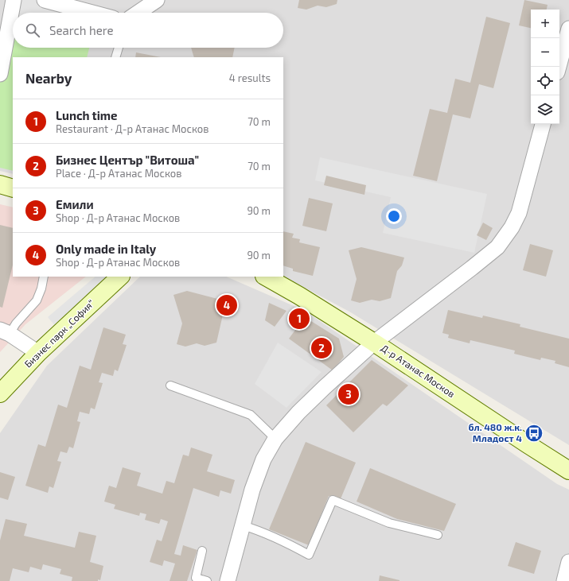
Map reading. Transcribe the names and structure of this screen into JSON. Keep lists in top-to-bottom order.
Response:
{
  "streets": {
    "street": ["Бизнес парк „София“", "Д-р Атанас Москов"]
  },
  "places": {
    "bus stop": ["бл. 480 ж.к. Младост 4"]
  },
  "page": {
    "map_buttons": ["+", "−"],
    "search": "Search here",
    "heading": ["Nearby", "4 results"],
    "list": [
      {
        "mark": "1",
        "name": "Lunch time",
        "note": "Restaurant · Д-р Атанас Москов",
        "value": "70 m"
      },
      {
        "mark": "2",
        "name": "Бизнес Център \"Витоша\"",
        "note": "Place · Д-р Атанас Москов",
        "value": "70 m"
      },
      {
        "mark": "3",
        "name": "Емили",
        "note": "Shop · Д-р Атанас Москов",
        "value": "90 m"
      },
      {
        "mark": "4",
        "name": "Only made in Italy",
        "note": "Shop · Д-р Атанас Москов",
        "value": "90 m"
      }
    ],
    "pins": [
      "4",
      "1",
      "2",
      "3"
    ]
  }
}
